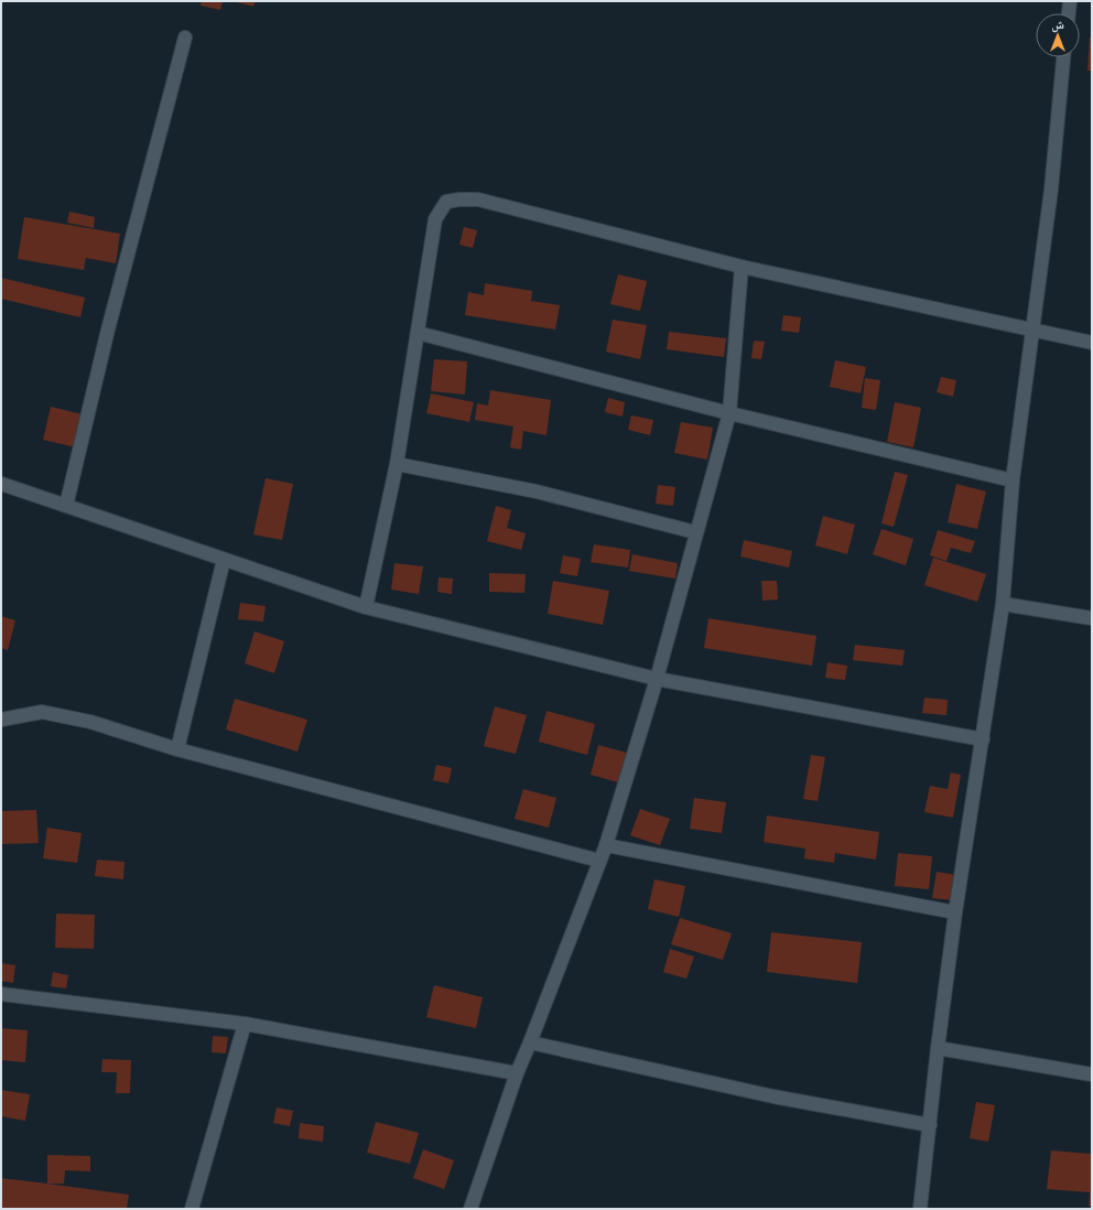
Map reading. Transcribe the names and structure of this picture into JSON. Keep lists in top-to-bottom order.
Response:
{
  "north": "top"
}
